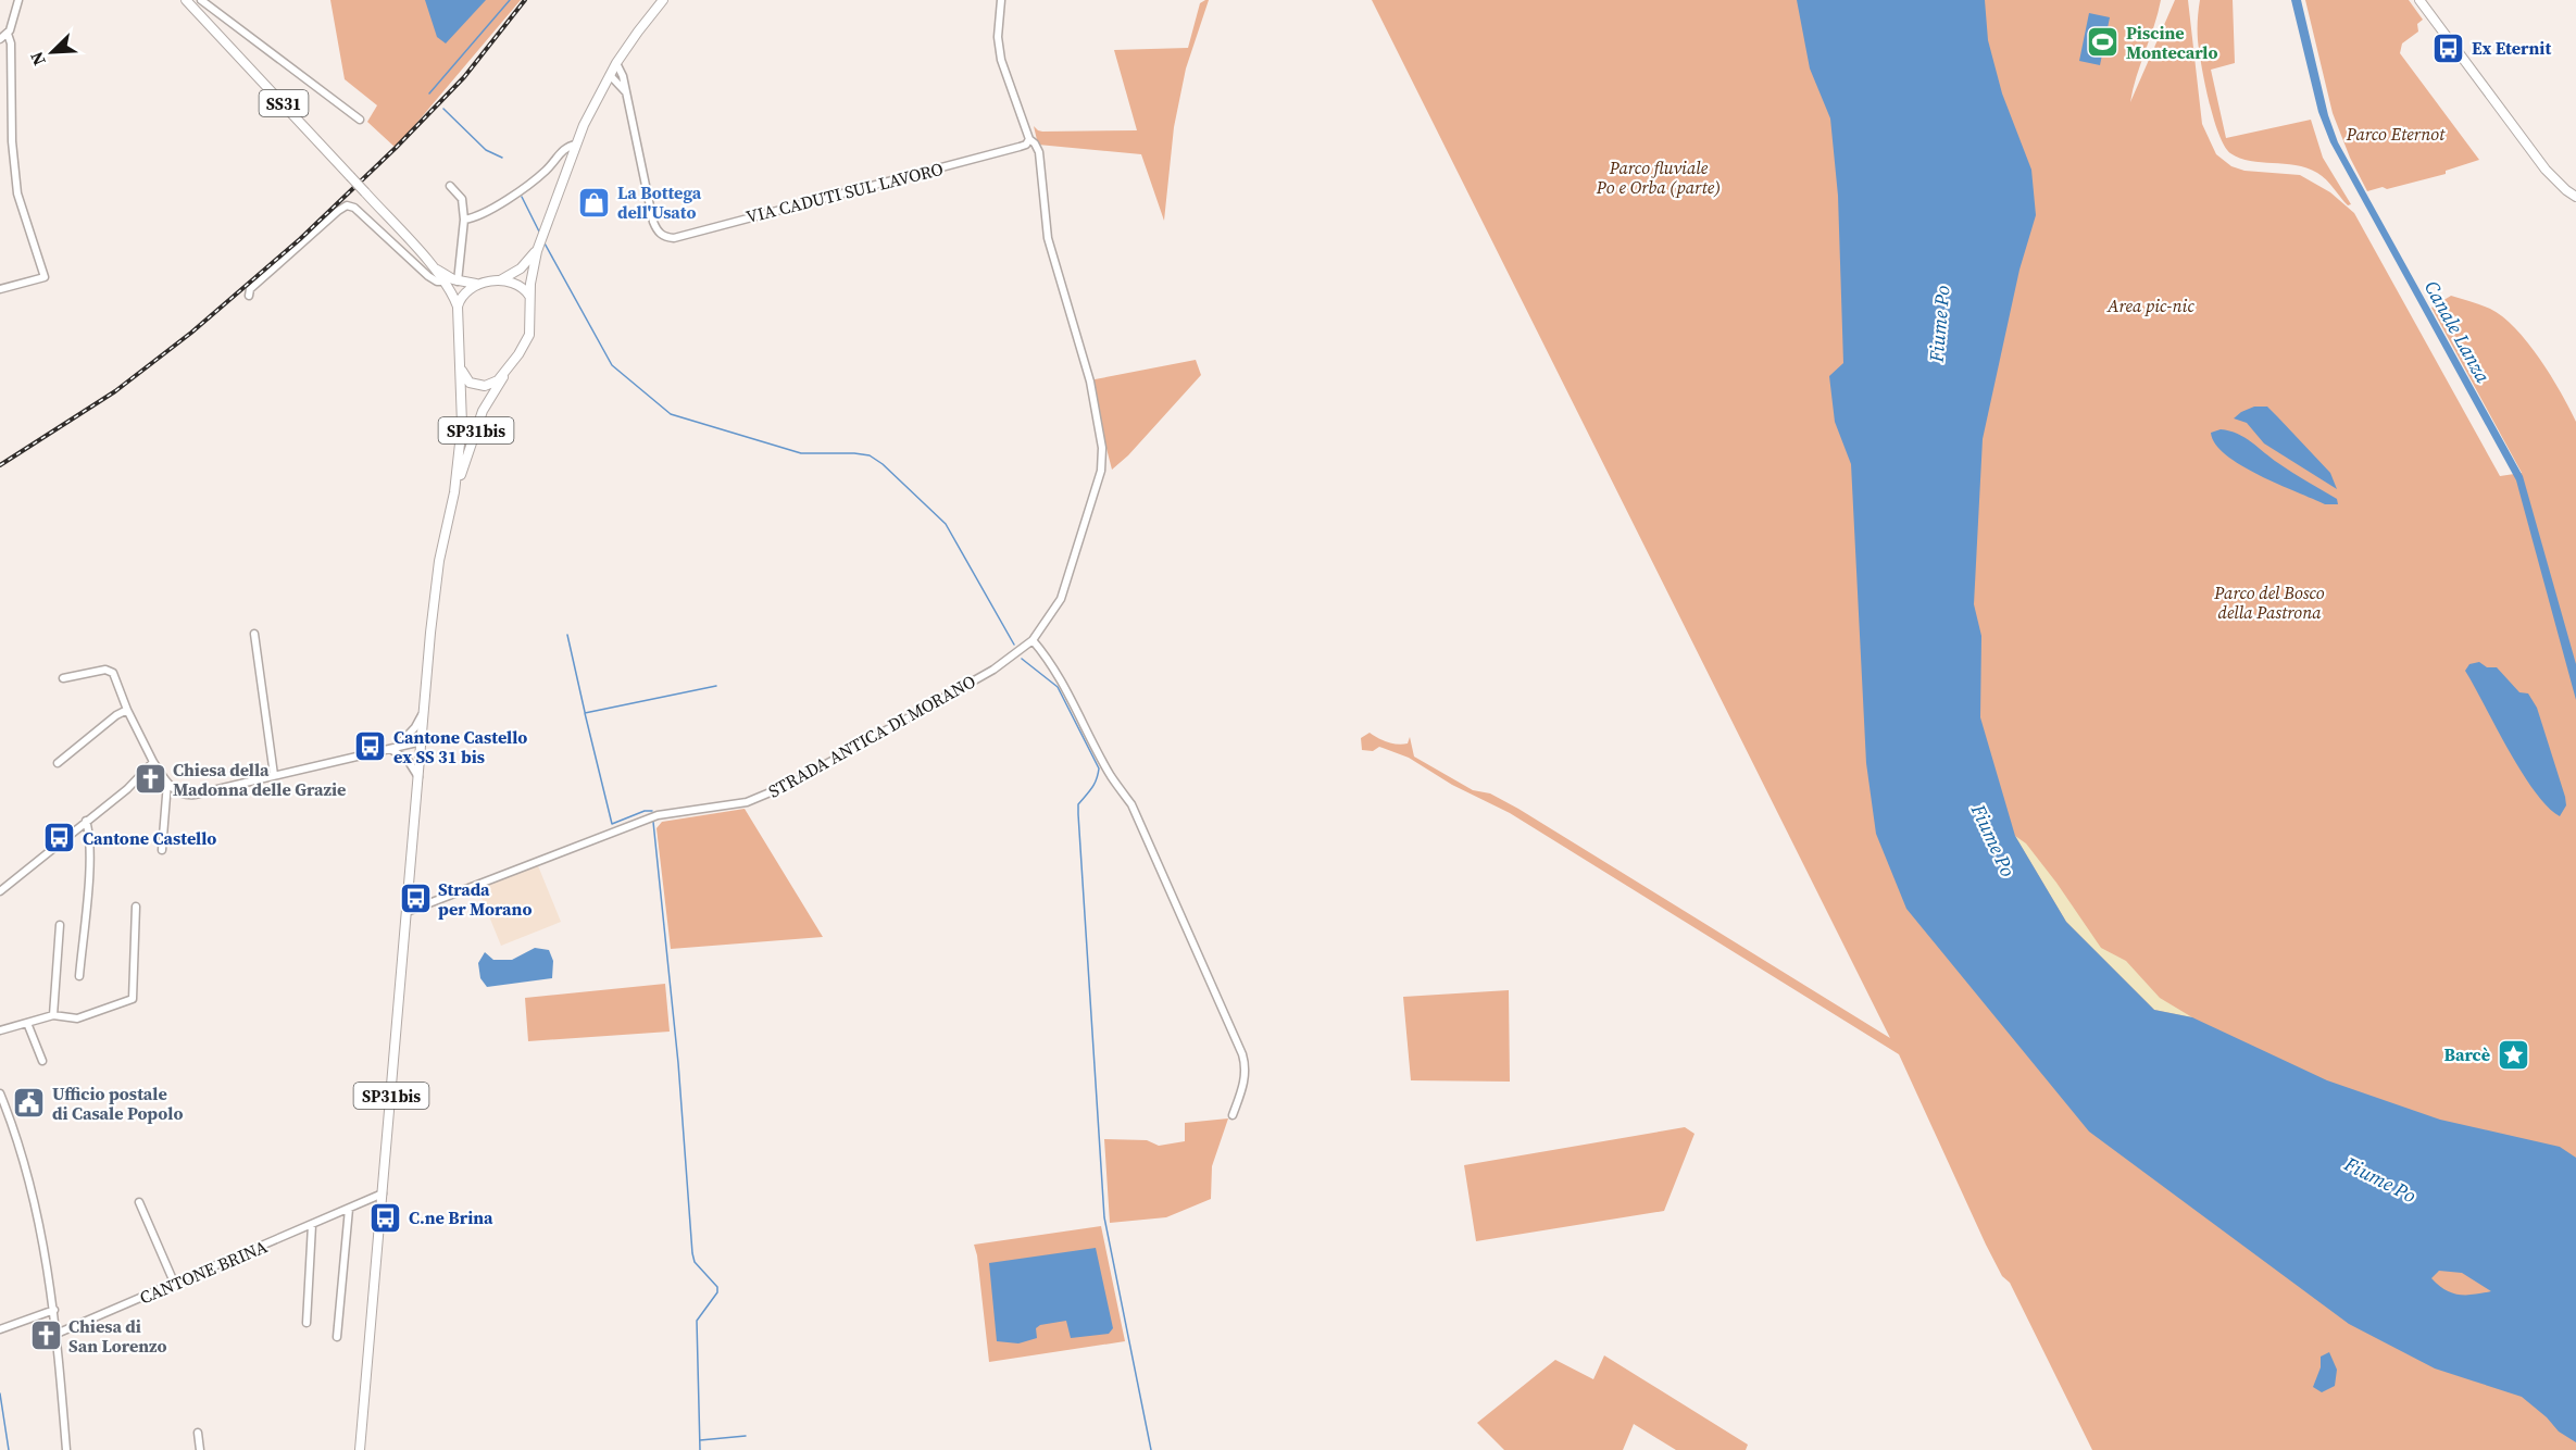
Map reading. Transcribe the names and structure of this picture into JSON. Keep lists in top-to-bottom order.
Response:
{
  "streets": {
    "main road": ["SS31", "SP31bis"],
    "street": ["VIA CADUTI SUL LAVORO", "STRADA ANTICA DI MORANO", "CANTONE BRINA"]
  },
  "crossings": [
    ["SS31", "SP31bis"],
    ["VIA CADUTI SUL LAVORO", "STRADA ANTICA DI MORANO"],
    ["SP31bis", "STRADA ANTICA DI MORANO"],
    ["SP31bis", "CANTONE BRINA"]
  ],
  "water": ["Fiume Po", "Canale Lanza"],
  "parks": [
    "Parco Eternot",
    "Parco fluviale Po e Orba (parte)",
    "Area pic-nic",
    "Parco del Bosco della Pastrona"
  ],
  "places": {
    "sports": ["Piscine Montecarlo"],
    "bus stop": [
      "Ex Eternit",
      "Cantone Castello ex SS 31 bis",
      "Cantone Castello",
      "Strada per Morano",
      "C.ne Brina"
    ],
    "shop": ["La Bottega dell'Usato"],
    "church": ["Chiesa della Madonna delle Grazie", "Chiesa di San Lorenzo"],
    "place": ["Barcè"],
    "public building": ["Ufficio postale di Casale Popolo"]
  },
  "north": "bottom left"
}
